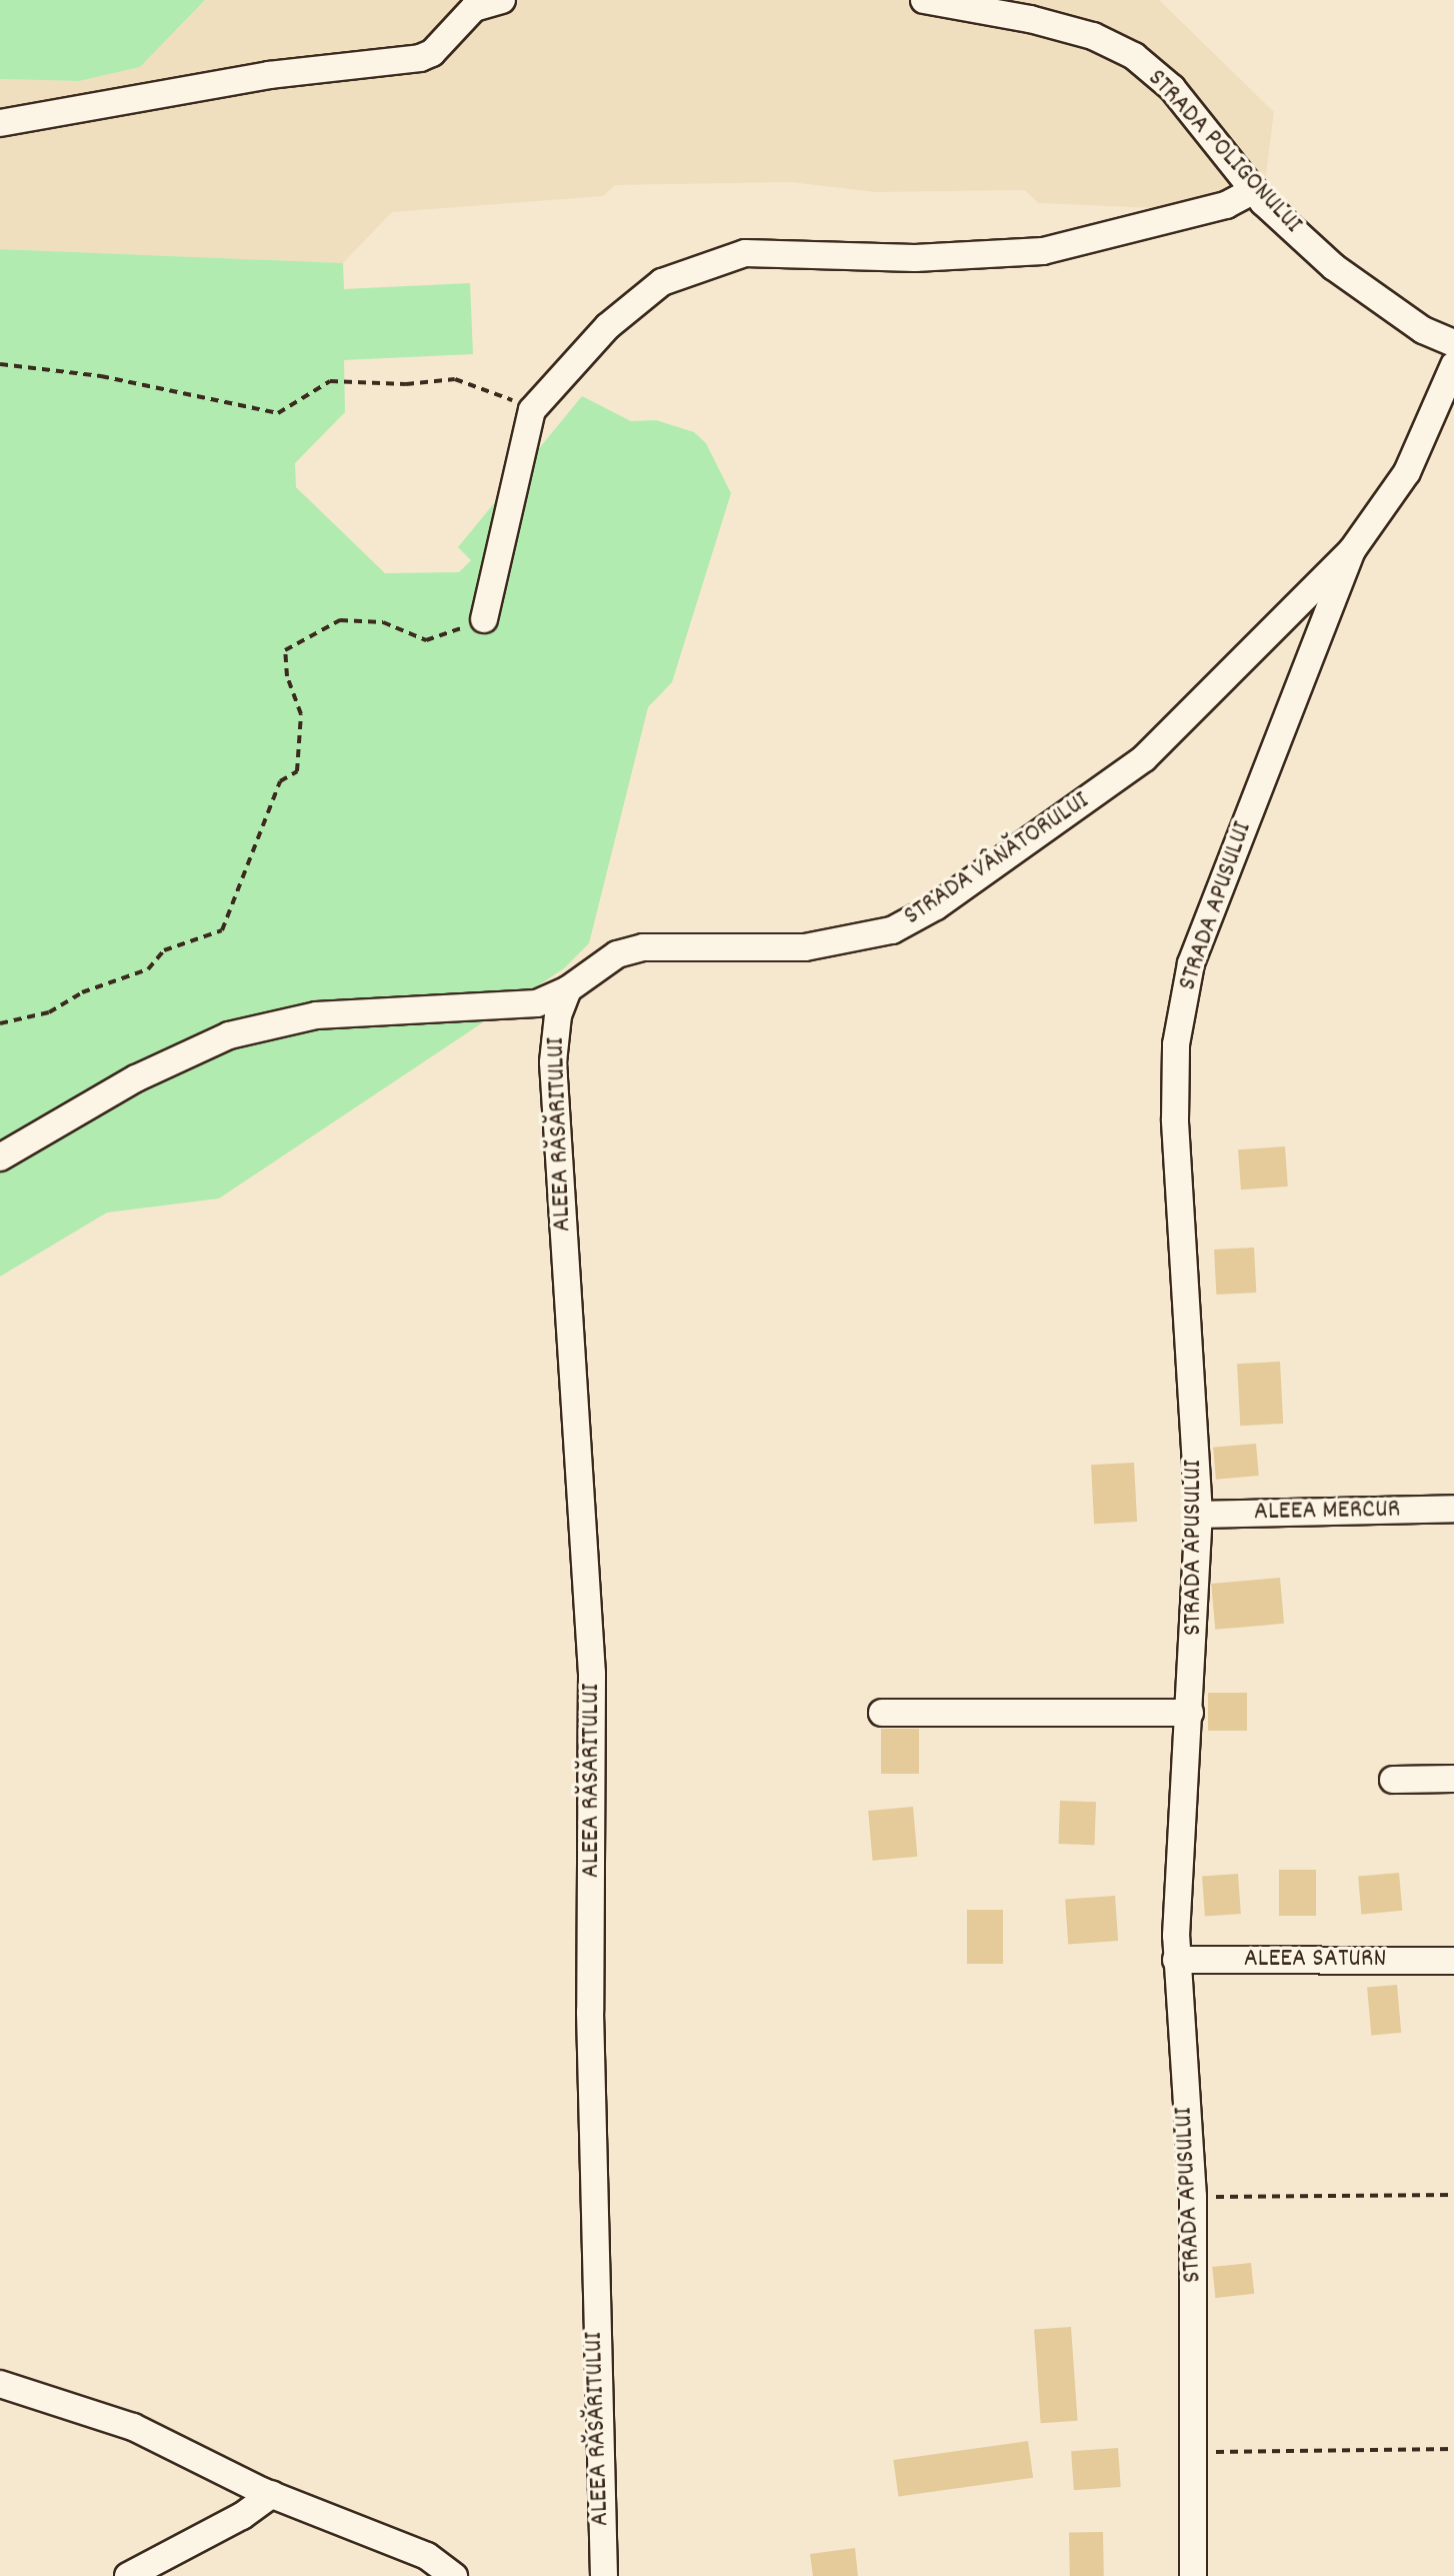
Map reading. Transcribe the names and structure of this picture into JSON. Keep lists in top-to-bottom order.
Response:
{
  "streets": {
    "street": [
      "STRADA POLIGONULUI",
      "STRADA VÂNĂTORULUI",
      "STRADA APUSULUI",
      "ALEEA RĂSĂRITULUI",
      "ALEEA MERCUR",
      "ALEEA SATURN"
    ]
  },
  "crossings": [
    ["STRADA VÂNĂTORULUI", "STRADA APUSULUI"],
    ["STRADA VÂNĂTORULUI", "ALEEA RĂSĂRITULUI"],
    ["STRADA APUSULUI", "ALEEA MERCUR"],
    ["STRADA APUSULUI", "ALEEA SATURN"]
  ]
}
